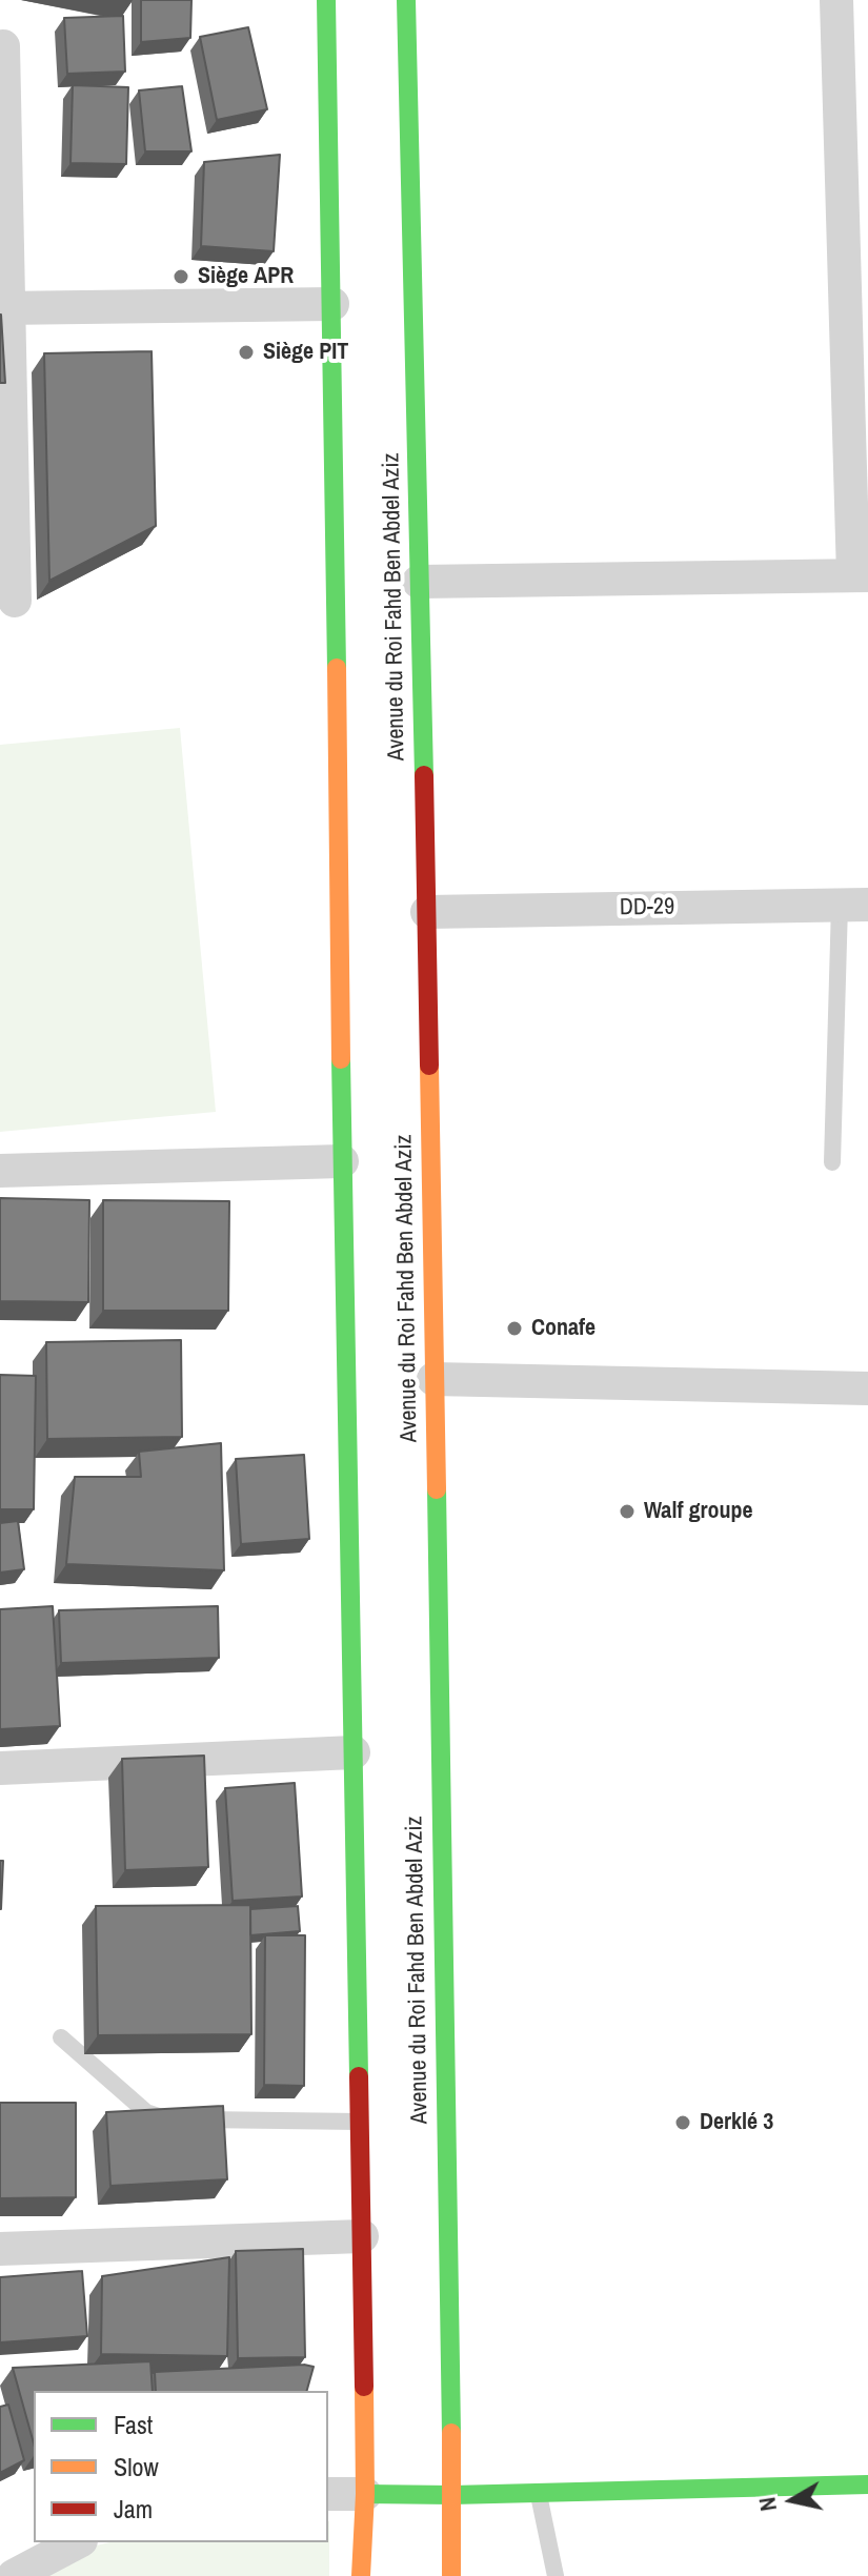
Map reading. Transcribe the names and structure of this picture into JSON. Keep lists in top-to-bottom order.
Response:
{
  "streets": {
    "main road": ["Avenue du Roi Fahd Ben Abdel Aziz"],
    "street": ["DD-29"]
  },
  "crossings": [
    ["Avenue du Roi Fahd Ben Abdel Aziz", "DD-29"]
  ],
  "places": [
    "Siège APR",
    "Siège PIT",
    "Conafe",
    "Walf groupe",
    "Derklé 3"
  ],
  "legend": ["Fast", "Slow", "Jam"],
  "north": "left"
}
